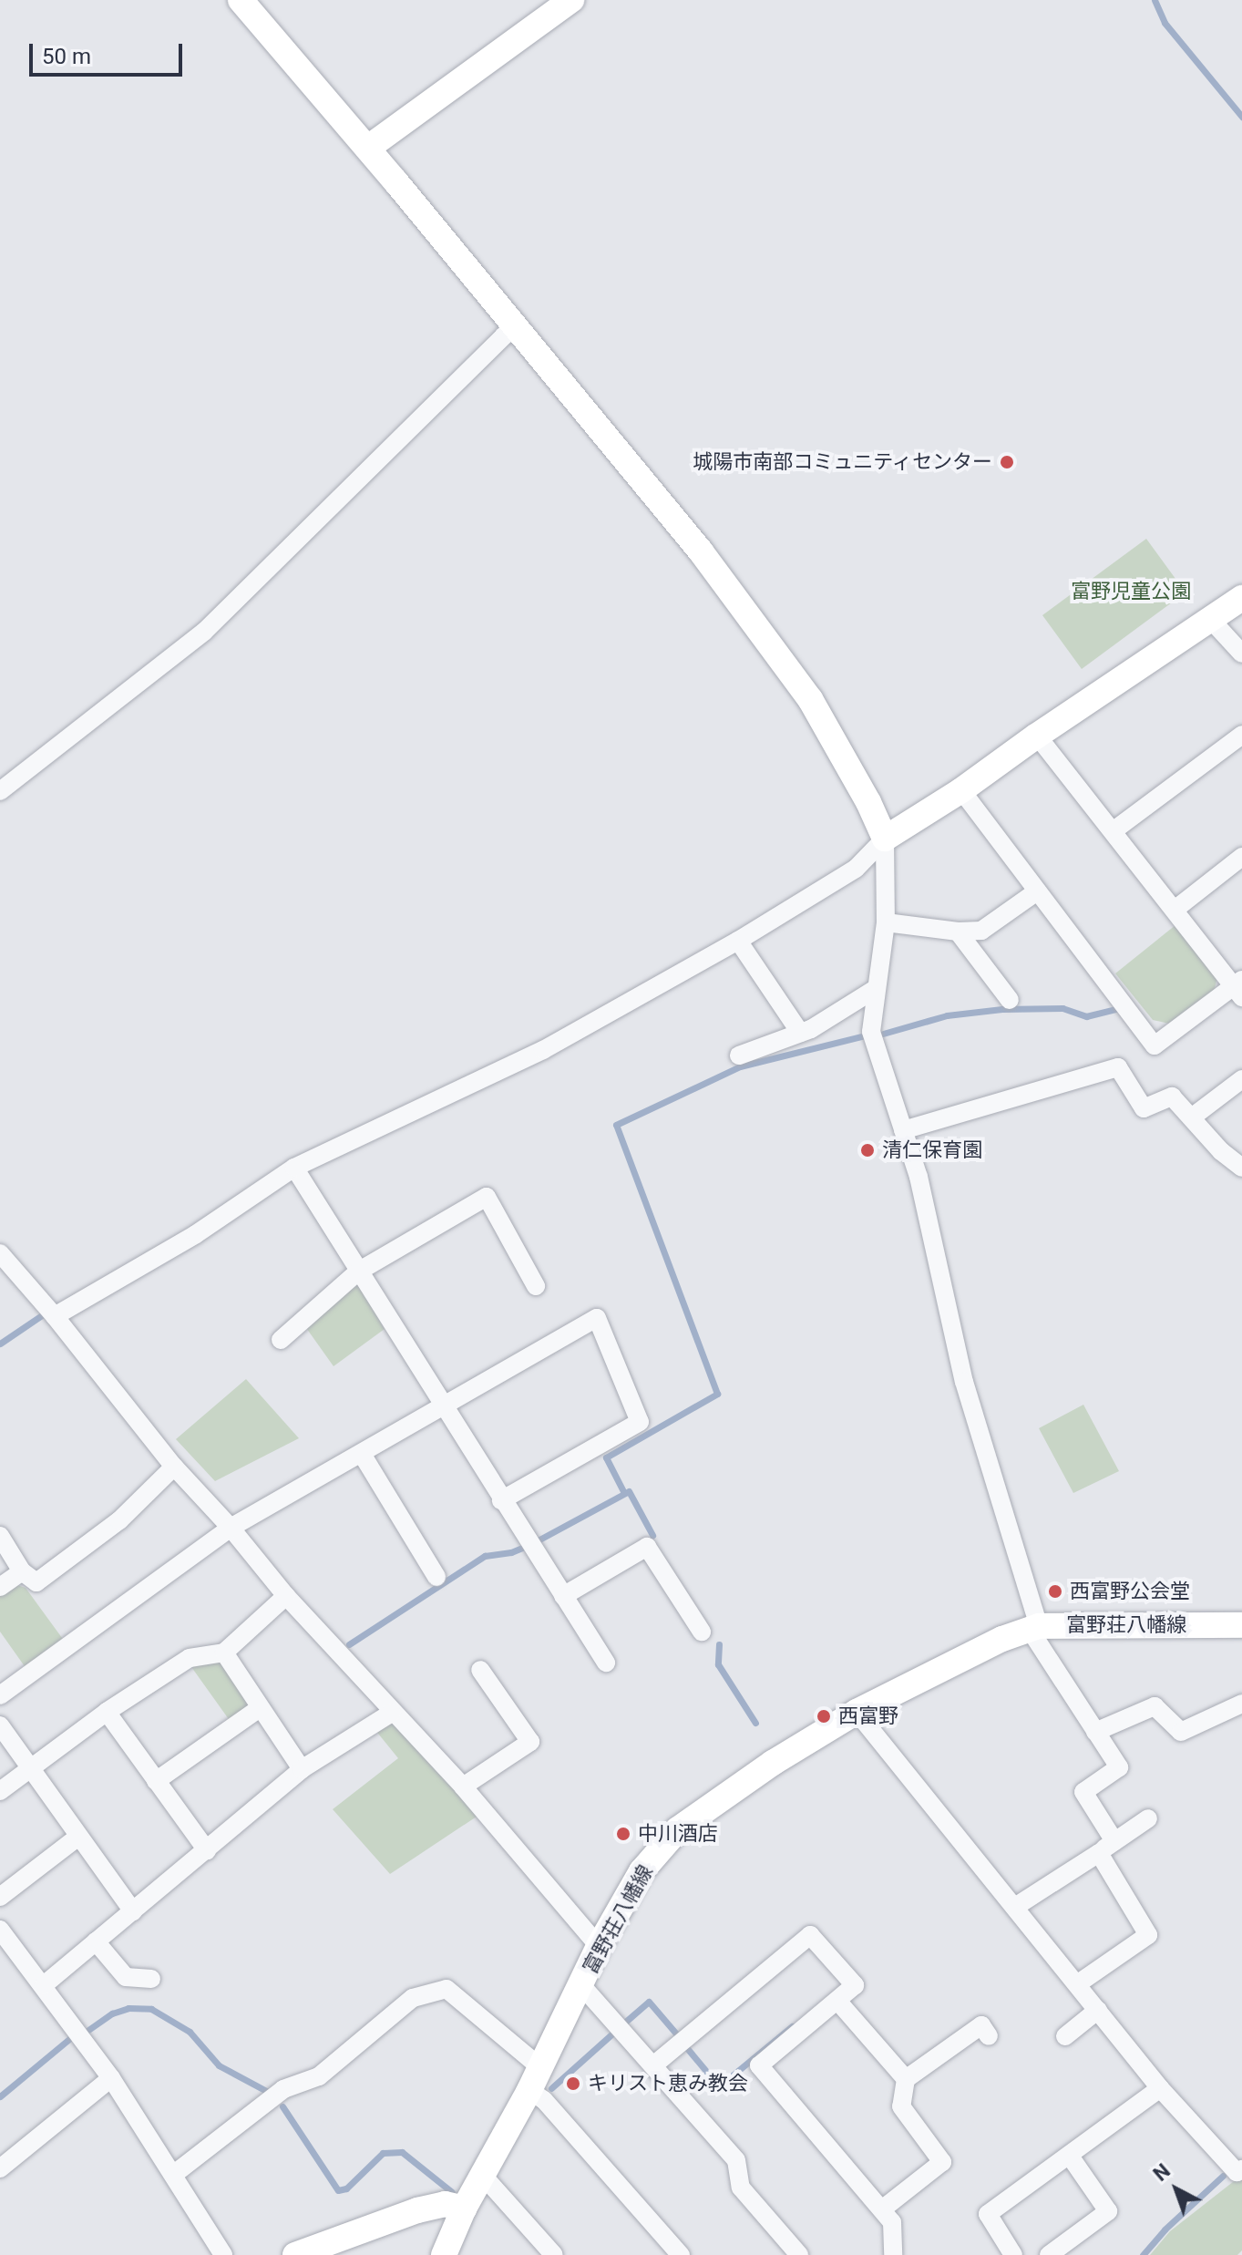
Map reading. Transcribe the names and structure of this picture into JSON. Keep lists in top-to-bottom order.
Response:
{
  "streets": {
    "street": ["富野荘八幡線"]
  },
  "parks": ["富野児童公園"],
  "places": [
    "城陽市南部コミュニティセンター",
    "清仁保育園",
    "西富野公会堂",
    "西富野",
    "中川酒店",
    "キリスト恵み教会"
  ],
  "scale_bar": "50 m",
  "north": "top left"
}
